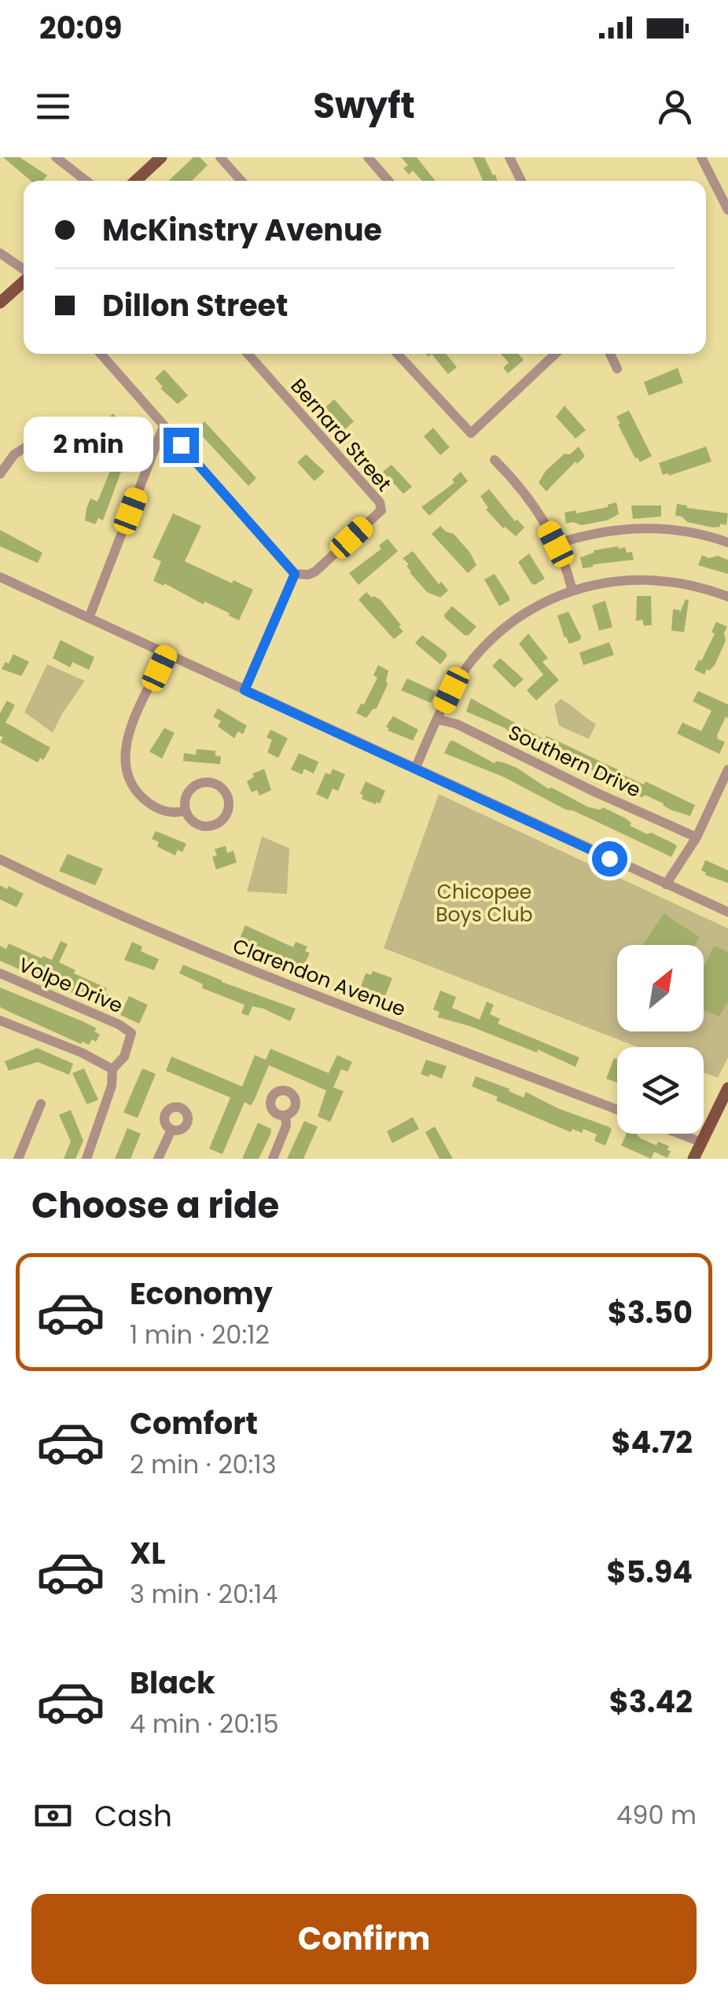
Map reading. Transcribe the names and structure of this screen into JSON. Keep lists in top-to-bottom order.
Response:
{
  "streets": {
    "street": [
      "Bernard Street",
      "Southern Drive",
      "Clarendon Avenue",
      "Volpe Drive"
    ]
  },
  "parks": ["Chicopee Boys Club"],
  "north": "top right",
  "page": {
    "status": "20:09",
    "header": "Swyft",
    "banner": ["McKinstry Avenue", "Dillon Street"],
    "bubble": "2 min",
    "heading": "Choose a ride",
    "list": [
      {
        "name": "Economy",
        "note": "1 min · 20:12",
        "value": "$3.50"
      },
      {
        "name": "Comfort",
        "note": "2 min · 20:13",
        "value": "$4.72"
      },
      {
        "name": "XL",
        "note": "3 min · 20:14",
        "value": "$5.94"
      },
      {
        "name": "Black",
        "note": "4 min · 20:15",
        "value": "$3.42"
      }
    ],
    "pay": ["Cash", "490 m"],
    "buttons": "Confirm"
  }
}
